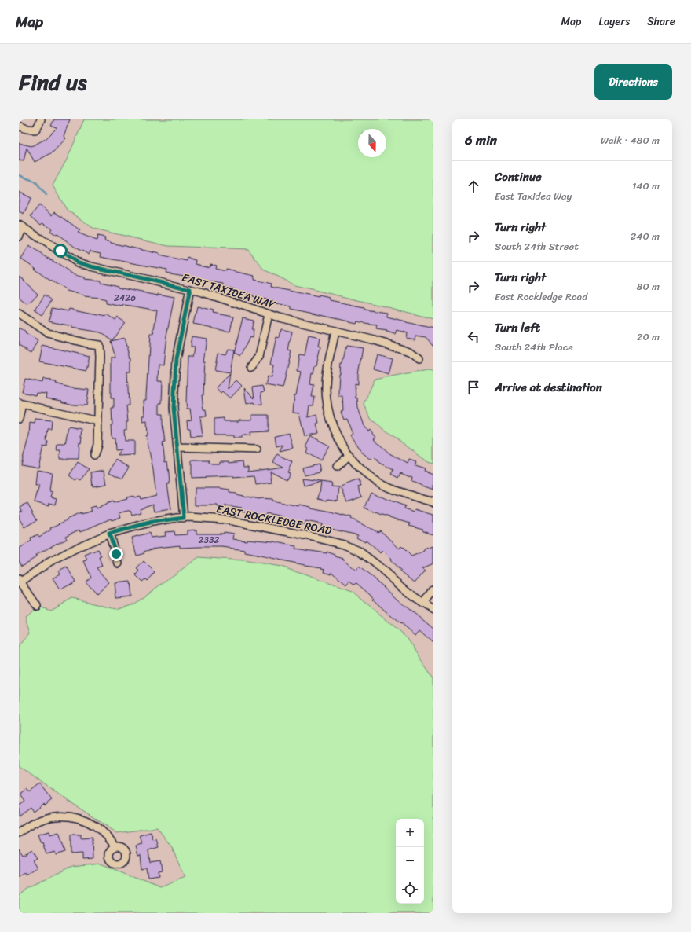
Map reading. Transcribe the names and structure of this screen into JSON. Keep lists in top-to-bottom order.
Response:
{
  "streets": {
    "street": ["EAST TAXIDEA WAY", "EAST ROCKLEDGE ROAD"]
  },
  "house_numbers": ["2426", "2332"],
  "north": "bottom",
  "page": {
    "header": "Map",
    "nav": ["Map", "Layers", "Share"],
    "title": "Find us",
    "buttons": "Directions",
    "heading": ["6 min", "Walk · 480 m"],
    "list": [
      ["Continue", "East Taxidea Way", "140 m"],
      ["Turn right", "South 24th Street", "240 m"],
      ["Turn right", "East Rockledge Road", "80 m"],
      ["Turn left", "South 24th Place", "20 m"],
      "Arrive at destination"
    ],
    "map_buttons": ["+", "−"]
  }
}
